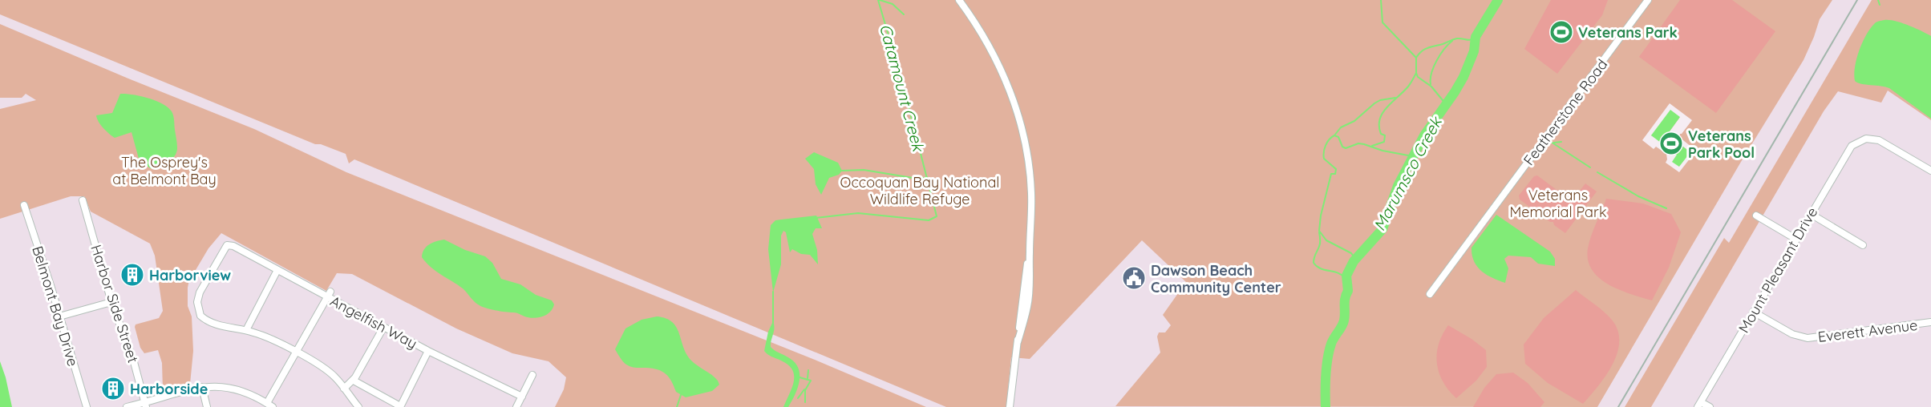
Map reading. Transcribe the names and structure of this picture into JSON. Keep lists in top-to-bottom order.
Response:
{
  "streets": {
    "street": [
      "Featherstone Road",
      "Mount Pleasant Drive",
      "Harbor Side Street",
      "Belmont Bay Drive",
      "Angelfish Way",
      "Everett Avenue"
    ]
  },
  "crossings": [
    ["Mount Pleasant Drive", "Everett Avenue"]
  ],
  "water": ["Catamount Creek", "Marumsco Creek"],
  "parks": ["The Osprey's at Belmont Bay", "Occoquan Bay National Wildlife Refuge", "Veterans Memorial Park"],
  "places": {
    "sports": ["Veterans Park", "Veterans Park Pool"],
    "building": ["Harborview", "Harborside"],
    "public building": ["Dawson Beach Community Center"]
  }
}
